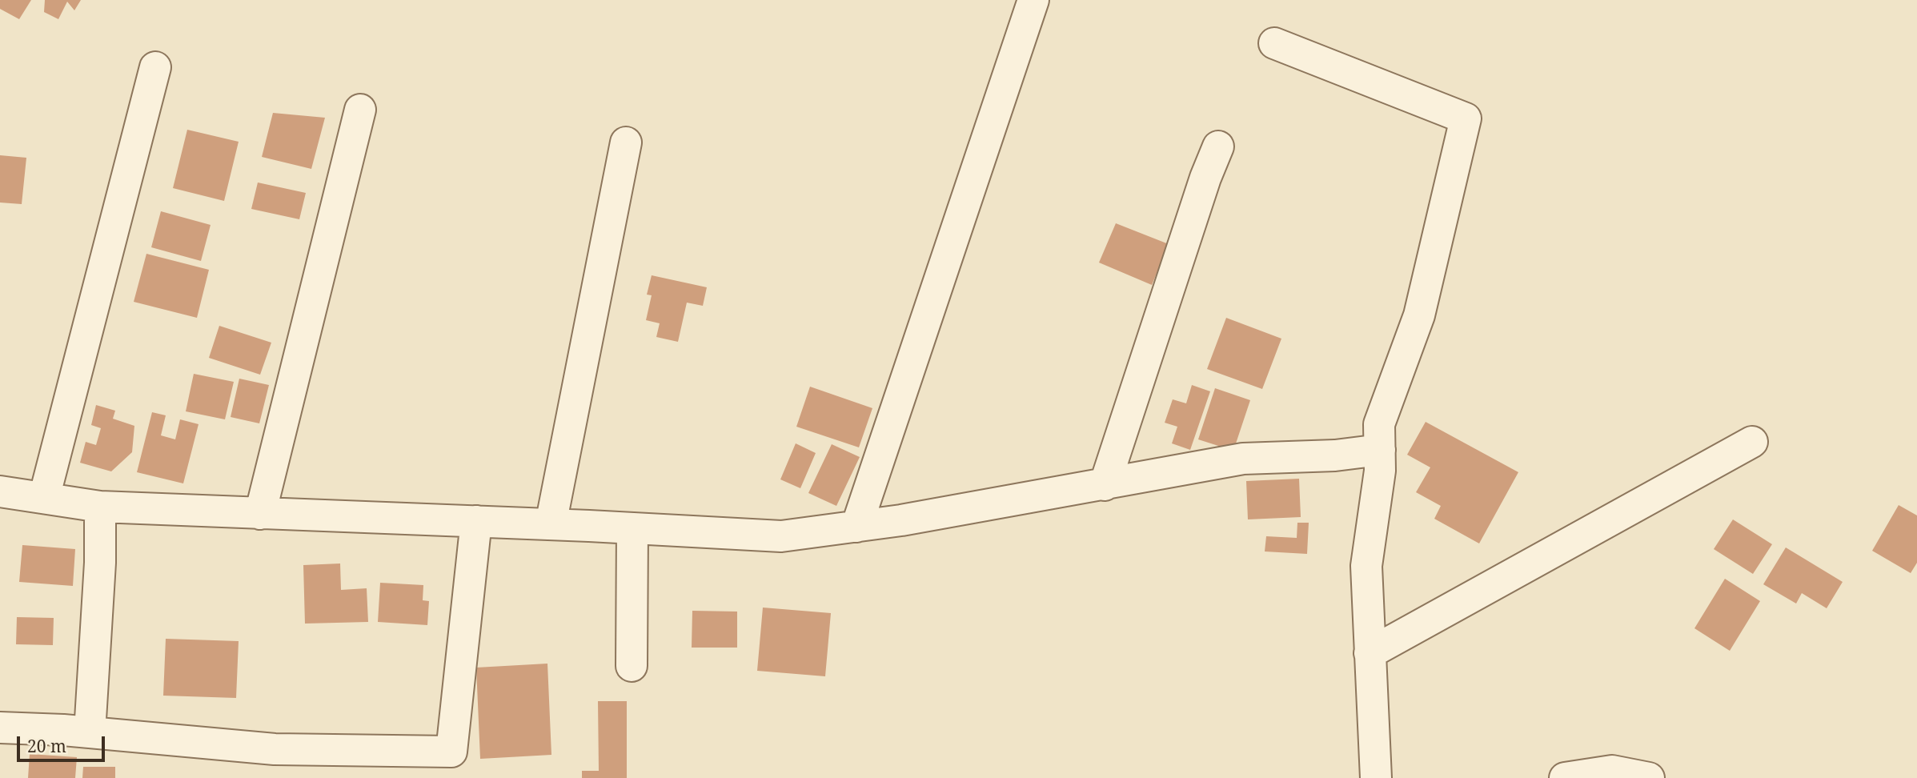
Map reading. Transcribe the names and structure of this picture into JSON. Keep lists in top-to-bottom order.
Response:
{
  "scale_bar": "20 m"
}
